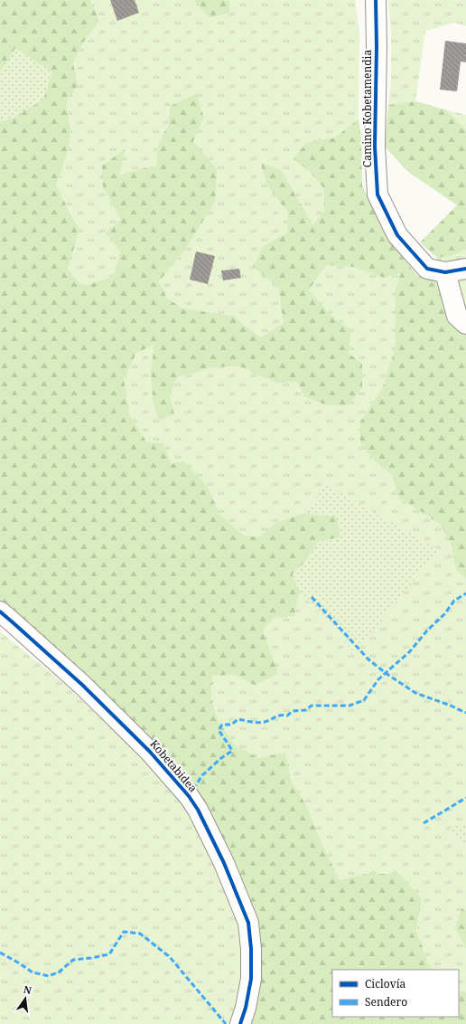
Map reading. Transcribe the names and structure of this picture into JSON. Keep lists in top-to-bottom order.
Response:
{
  "streets": {
    "street": ["Camino Kobetamendia", "Kobetabidea"]
  },
  "legend": ["Ciclovía", "Sendero"],
  "north": "top"
}
